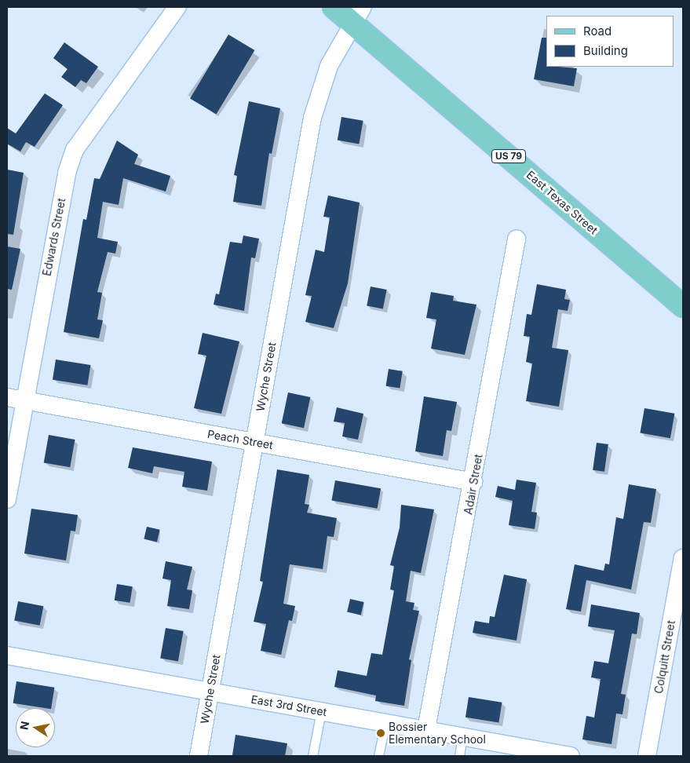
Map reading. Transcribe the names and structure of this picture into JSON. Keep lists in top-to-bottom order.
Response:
{
  "streets": {
    "main road": ["US 79", "East Texas Street"],
    "street": [
      "Edwards Street",
      "Wyche Street",
      "Peach Street",
      "Adair Street",
      "Colquitt Street",
      "East 3rd Street"
    ]
  },
  "crossings": [
    ["East Texas Street", "Wyche Street"],
    ["Edwards Street", "Peach Street"],
    ["Wyche Street", "Peach Street"],
    ["Wyche Street", "East 3rd Street"],
    ["Peach Street", "Adair Street"],
    ["Adair Street", "East 3rd Street"]
  ],
  "places": ["Bossier Elementary School"],
  "legend": ["Road", "Building"],
  "north": "left"
}
